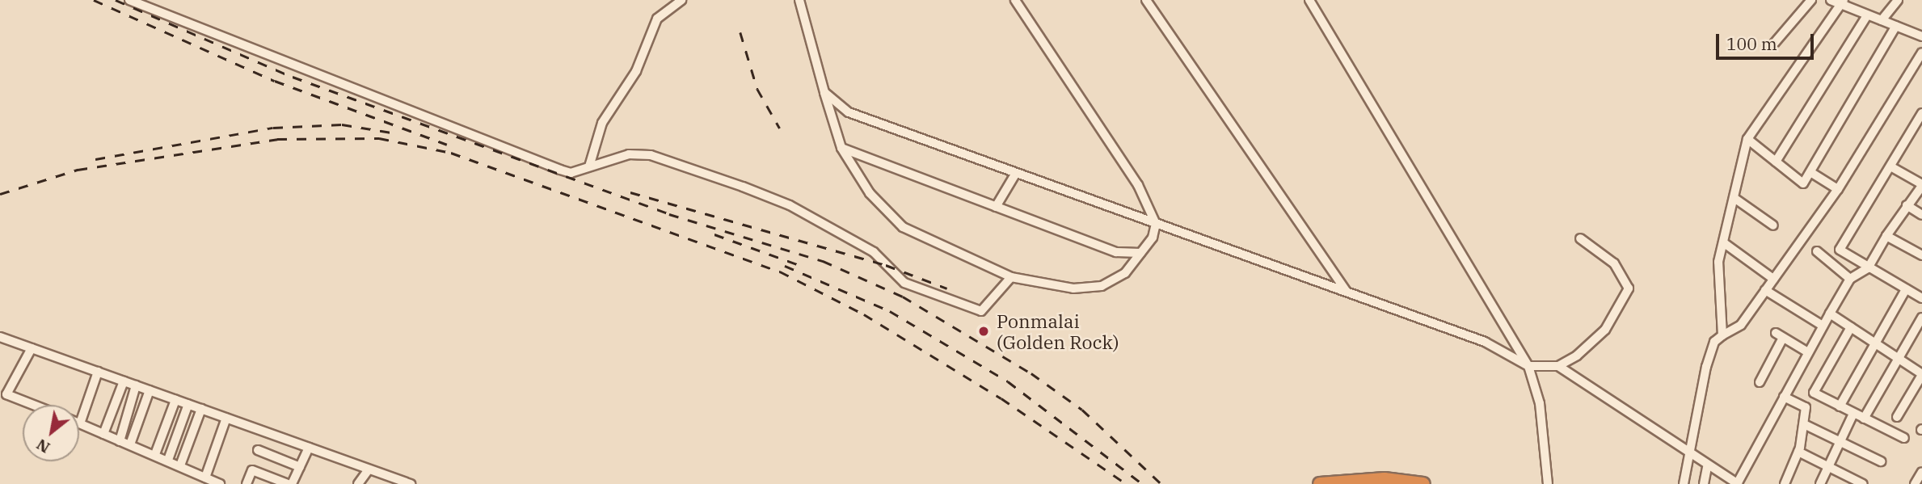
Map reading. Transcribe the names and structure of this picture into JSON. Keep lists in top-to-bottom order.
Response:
{
  "places": ["Ponmalai (Golden Rock)"],
  "scale_bar": "100 m",
  "north": "bottom left"
}
